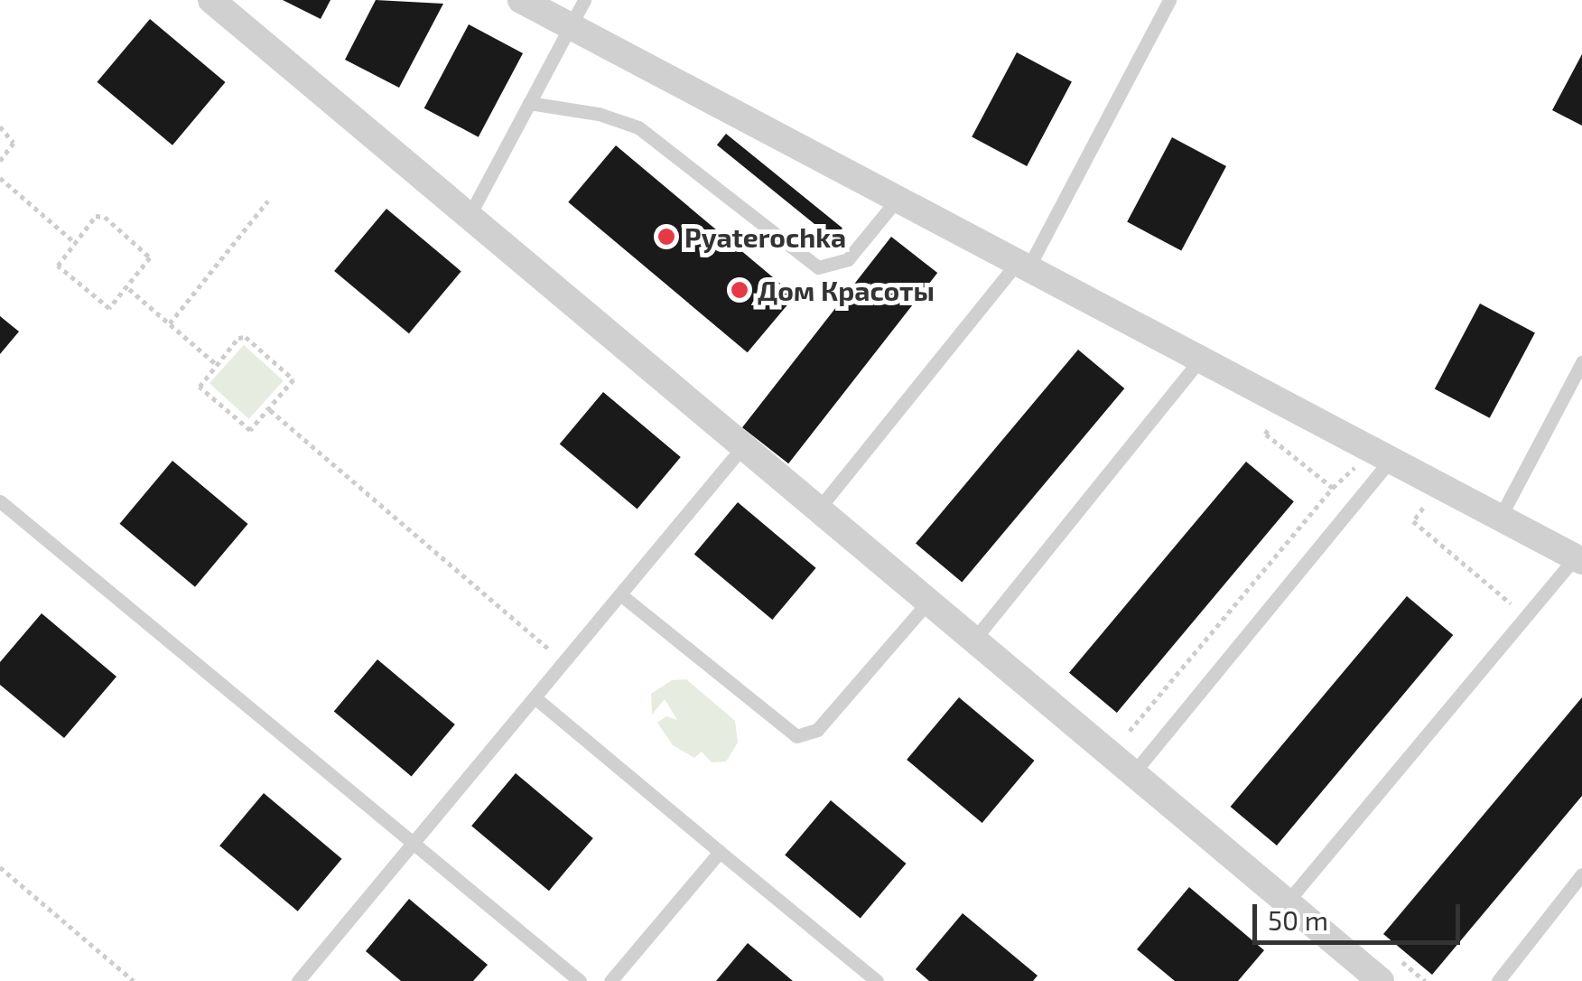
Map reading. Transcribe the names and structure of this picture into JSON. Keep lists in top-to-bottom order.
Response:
{
  "places": ["Pyaterochka", "Дом Красоты"],
  "scale_bar": "50 m"
}
